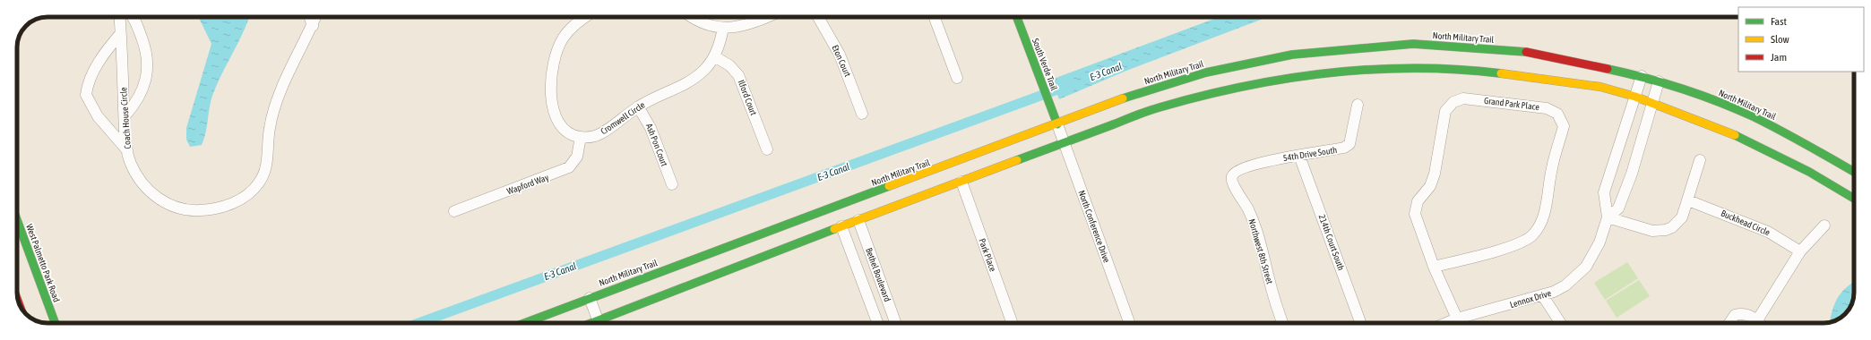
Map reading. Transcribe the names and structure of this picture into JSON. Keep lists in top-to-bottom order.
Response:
{
  "streets": {
    "main road": ["North Military Trail", "South Verde Trail", "West Palmetto Park Road"],
    "street": [
      "Eton Court",
      "Ilford Court",
      "Grand Park Place",
      "Coach House Circle",
      "Cromwell Circle",
      "Ash Pon Court",
      "54th Drive South",
      "Wapford Way",
      "Buckhead Circle",
      "North Conference Drive",
      "214th Court South",
      "Northwest 8th Street",
      "Park Place",
      "Bethel Boulevard",
      "Lennox Drive"
    ]
  },
  "crossings": [
    ["North Military Trail", "South Verde Trail"],
    ["North Military Trail", "North Conference Drive"],
    ["North Military Trail", "Lennox Drive"],
    ["South Verde Trail", "North Conference Drive"],
    ["Ilford Court", "Cromwell Circle"],
    ["Grand Park Place", "Lennox Drive"],
    ["Cromwell Circle", "Ash Pon Court"],
    ["Cromwell Circle", "Wapford Way"],
    ["54th Drive South", "214th Court South"],
    ["54th Drive South", "Northwest 8th Street"]
  ],
  "water": ["E-3 Canal"],
  "legend": ["Fast", "Slow", "Jam"]
}
